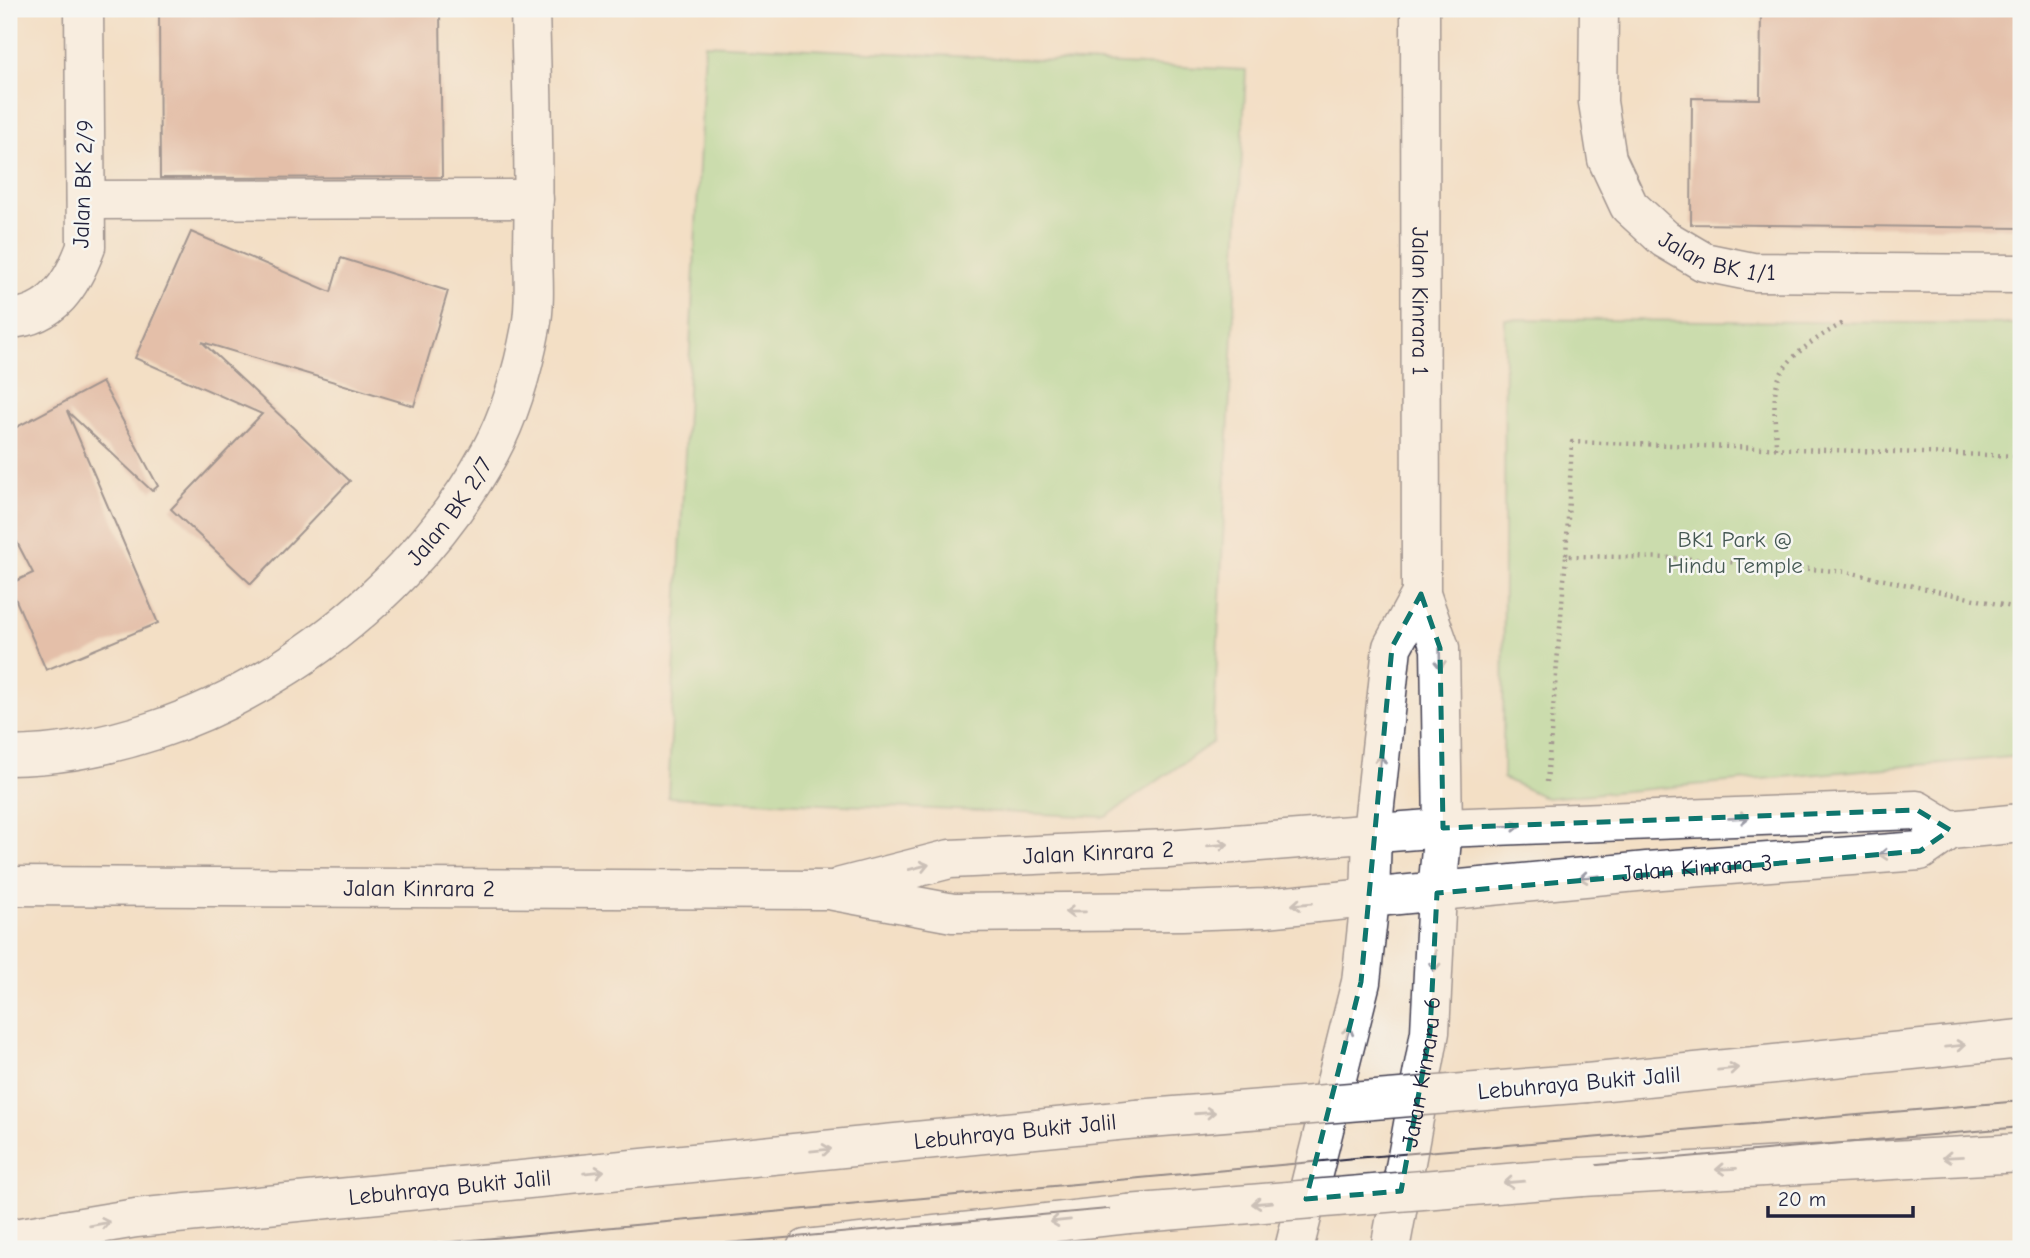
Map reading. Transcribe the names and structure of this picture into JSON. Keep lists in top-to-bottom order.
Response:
{
  "streets": {
    "main road": [
      "Jalan BK 2/9",
      "Jalan BK 1/1",
      "Jalan Kinrara 1",
      "Jalan BK 2/7",
      "Jalan Kinrara 2",
      "Jalan Kinrara 3",
      "Jalan Kinrara 6",
      "Lebuhraya Bukit Jalil"
    ]
  },
  "crossings": [
    ["Jalan Kinrara 1", "Jalan Kinrara 2"],
    ["Jalan Kinrara 1", "Jalan Kinrara 3"],
    ["Jalan Kinrara 1", "Jalan Kinrara 6"],
    ["Jalan Kinrara 2", "Jalan Kinrara 3"],
    ["Jalan Kinrara 3", "Jalan Kinrara 6"]
  ],
  "parks": ["BK1 Park @ Hindu Temple"],
  "scale_bar": "20 m"
}
